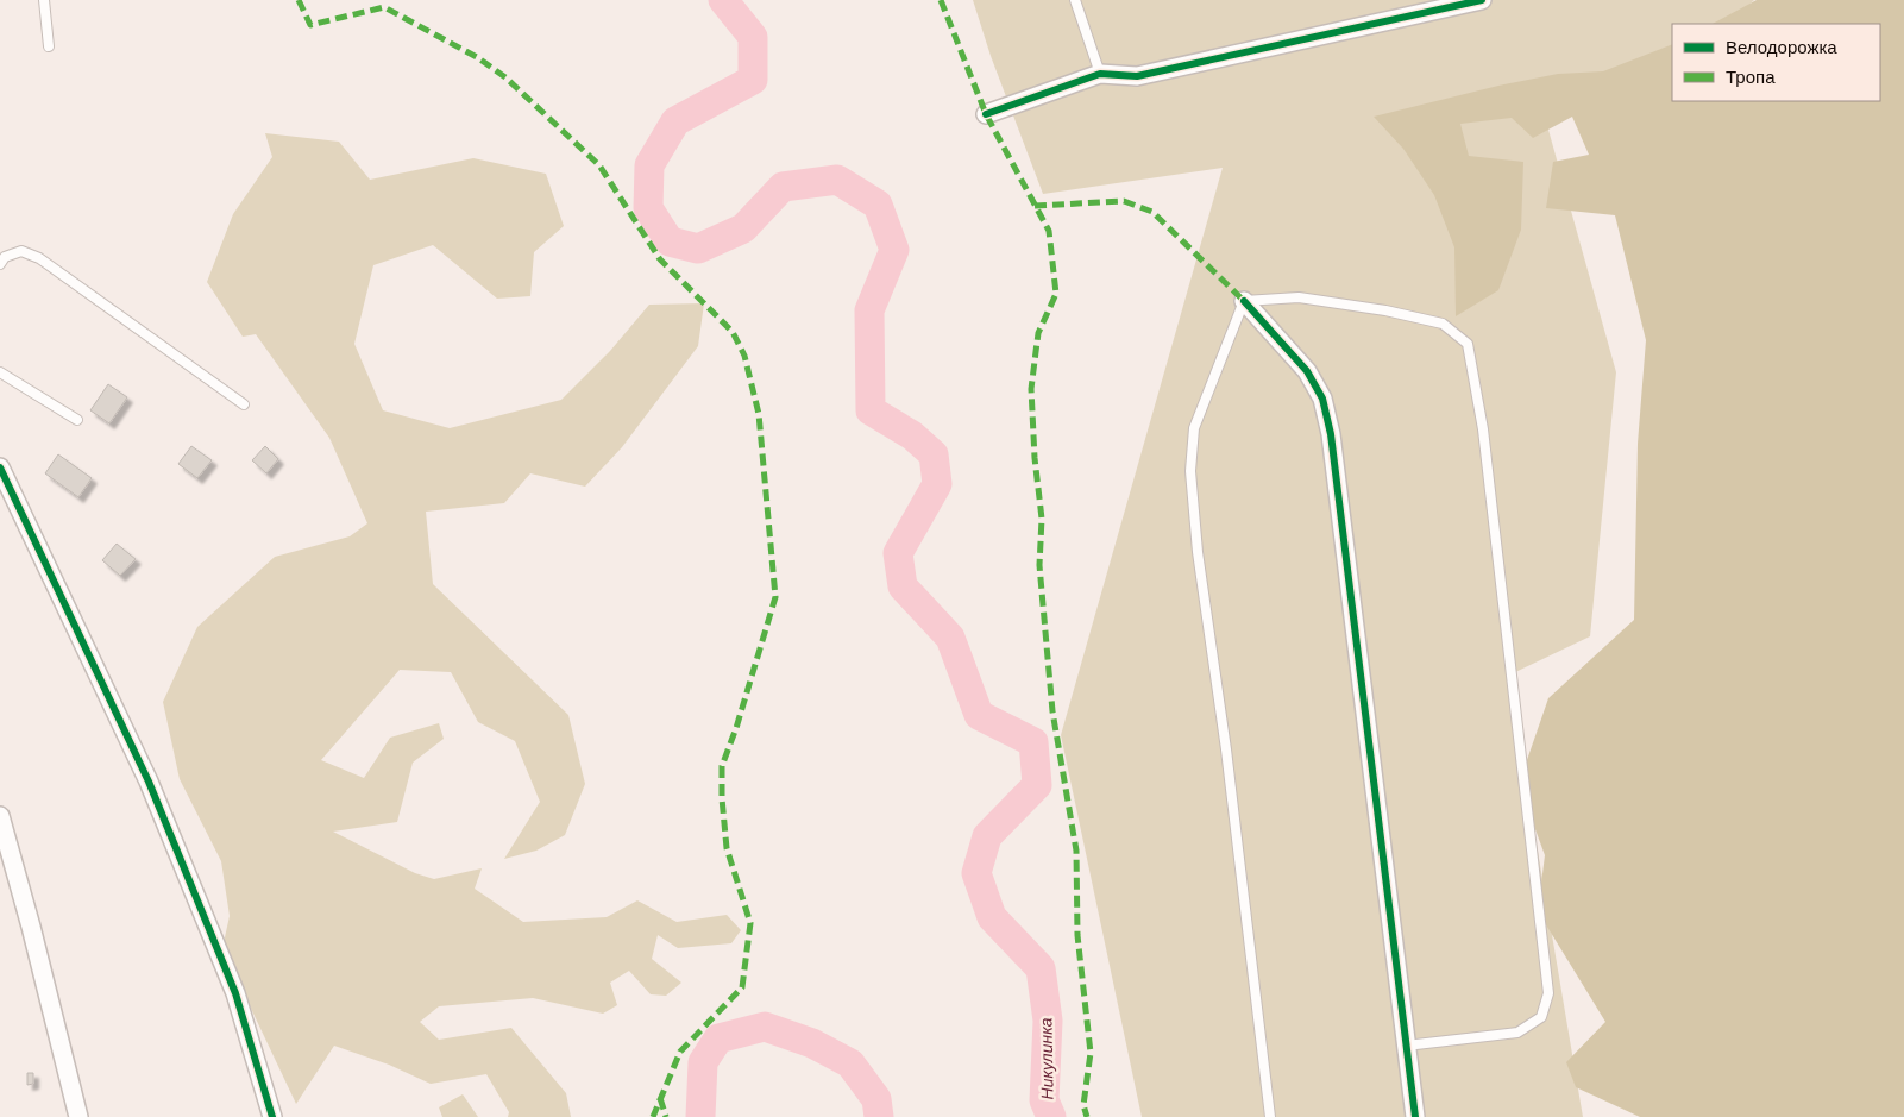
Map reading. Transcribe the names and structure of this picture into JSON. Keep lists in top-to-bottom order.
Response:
{
  "water": ["Никулинка"],
  "legend": ["Велодорожка", "Тропа"]
}
